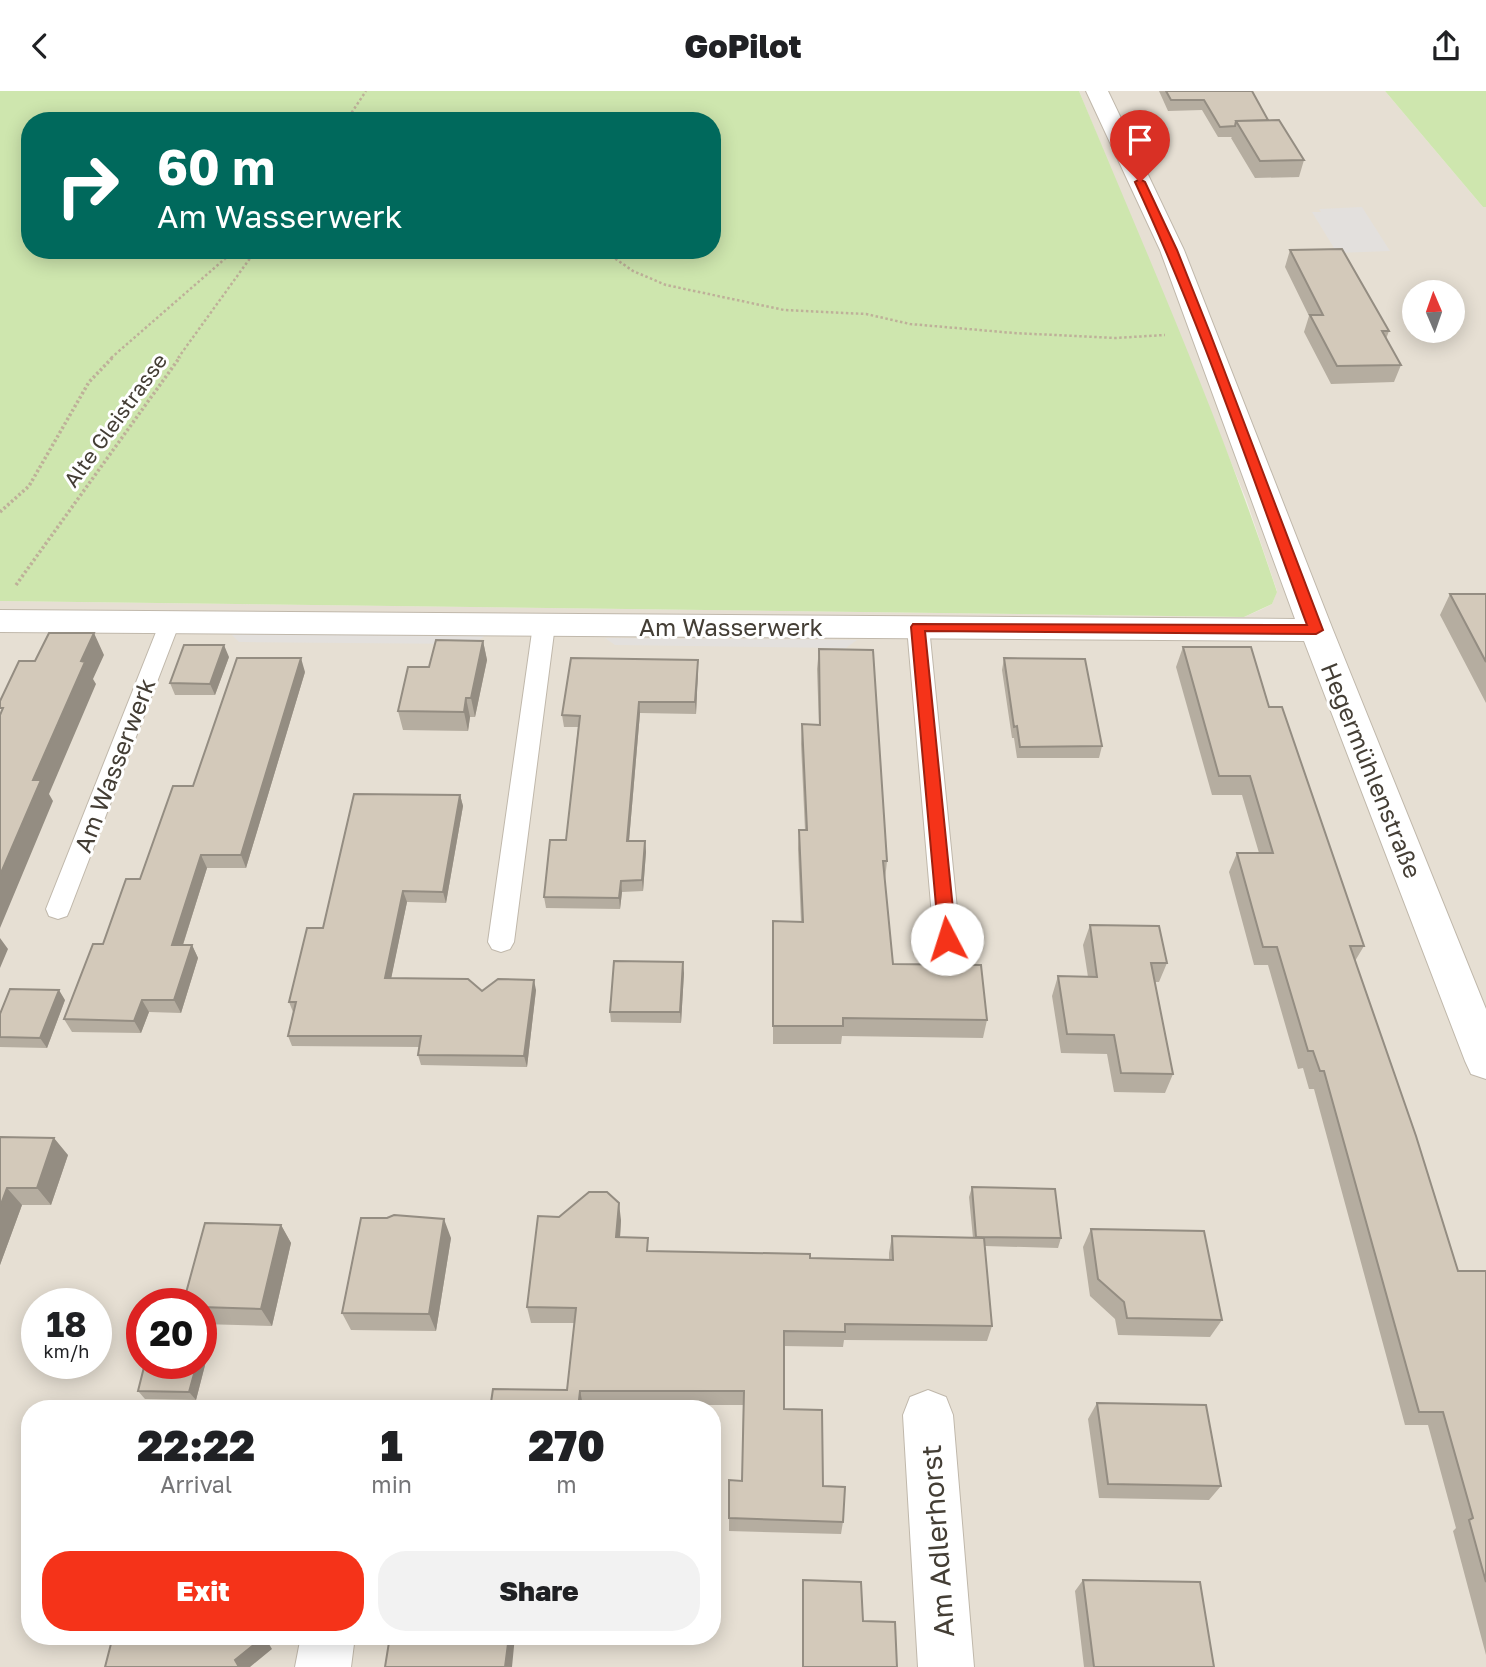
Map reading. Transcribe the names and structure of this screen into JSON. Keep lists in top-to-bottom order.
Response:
{
  "streets": {
    "street": ["Am Wasserwerk", "Hegermühlenstraße", "Am Adlerhorst"],
    "path": ["Alte Gleistrasse"]
  },
  "crossings": [
    ["Alte Gleistrasse", "Am Wasserwerk"],
    ["Am Wasserwerk", "Hegermühlenstraße"]
  ],
  "north": "top",
  "page": {
    "header": "GoPilot",
    "turn": ["60 m", "Am Wasserwerk"],
    "speed": "18 km/h",
    "limit": "20",
    "eta": [
      "22:22",
      "Arrival",
      "1",
      "min",
      "270",
      "m"
    ],
    "buttons": ["Exit", "Share"]
  }
}
